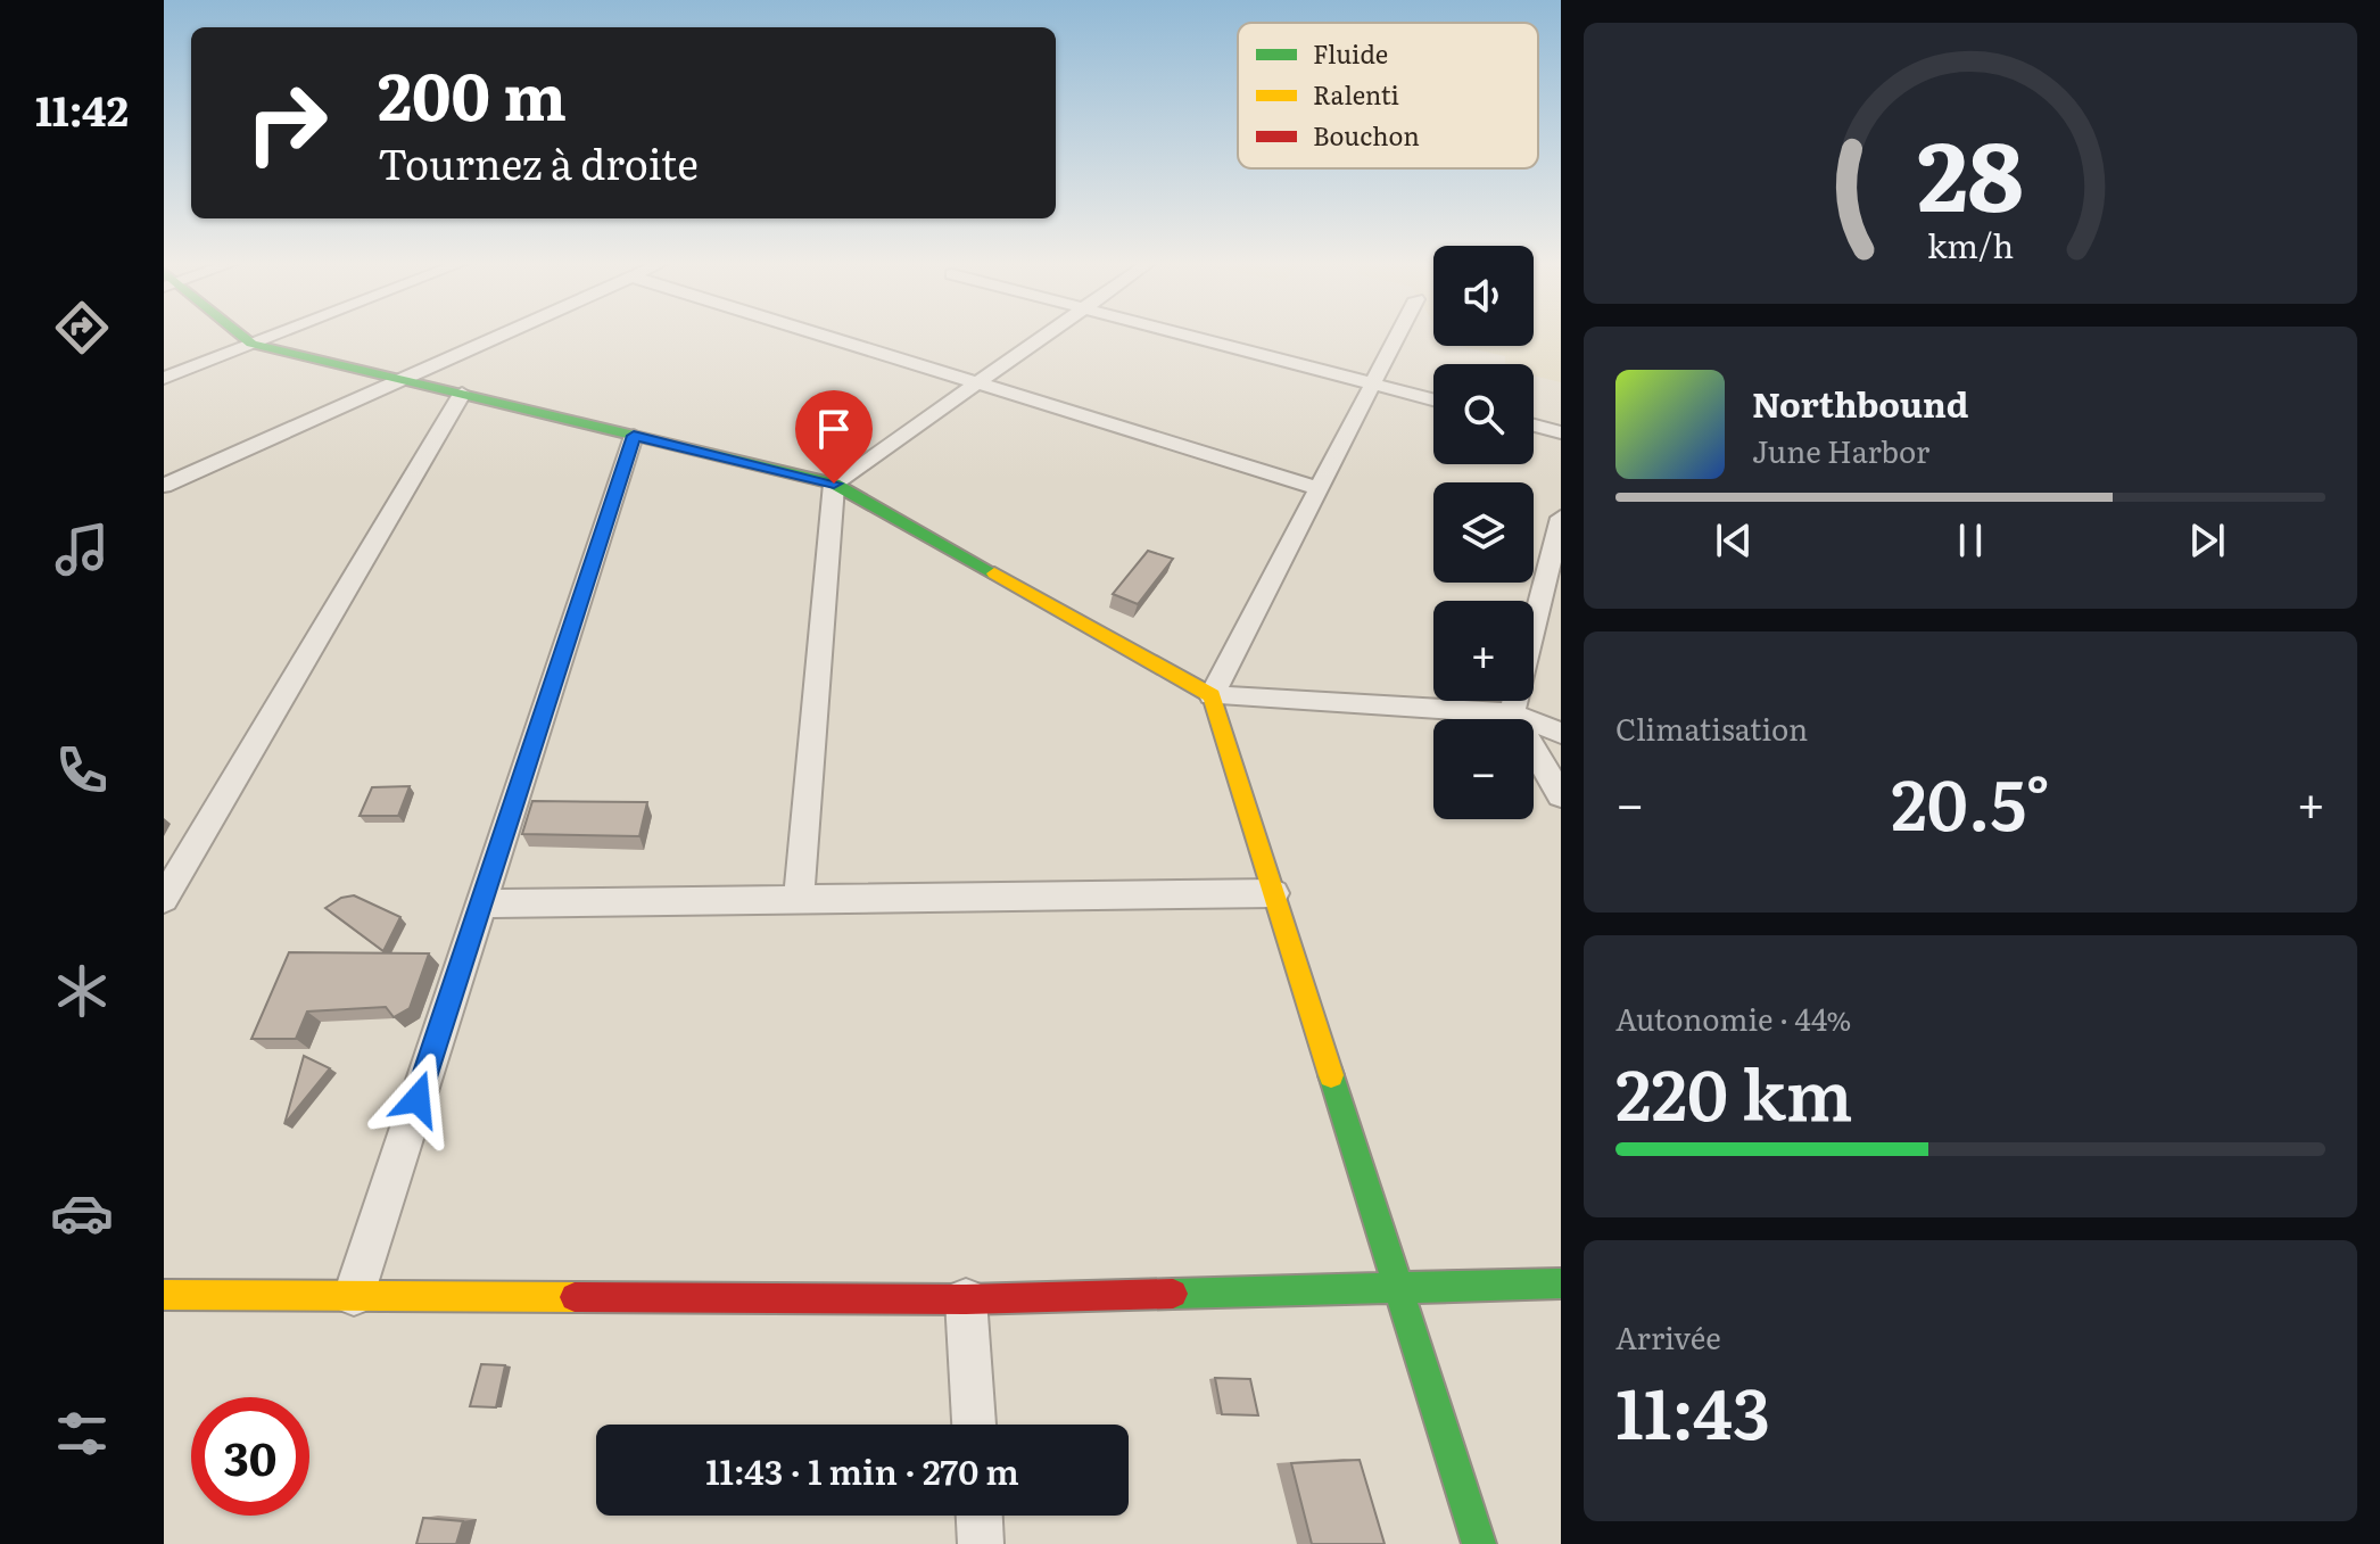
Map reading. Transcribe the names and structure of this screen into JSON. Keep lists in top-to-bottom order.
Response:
{
  "legend": ["Fluide", "Ralenti", "Bouchon"],
  "page": {
    "tabs": "11:42",
    "turn": ["200 m", "Tournez à droite"],
    "map_buttons": ["+", "−"],
    "song": ["Northbound", "June Harbor"],
    "tile": [
      "Climatisation",
      ["Autonomie · 44%", "220 km"],
      ["Arrivée", "11:43"]
    ],
    "heat": ["−", "20.5°", "+"],
    "limit": "30",
    "trip": "11:43 · 1 min · 270 m",
    "gauge": ["28", "km/h"]
  }
}
